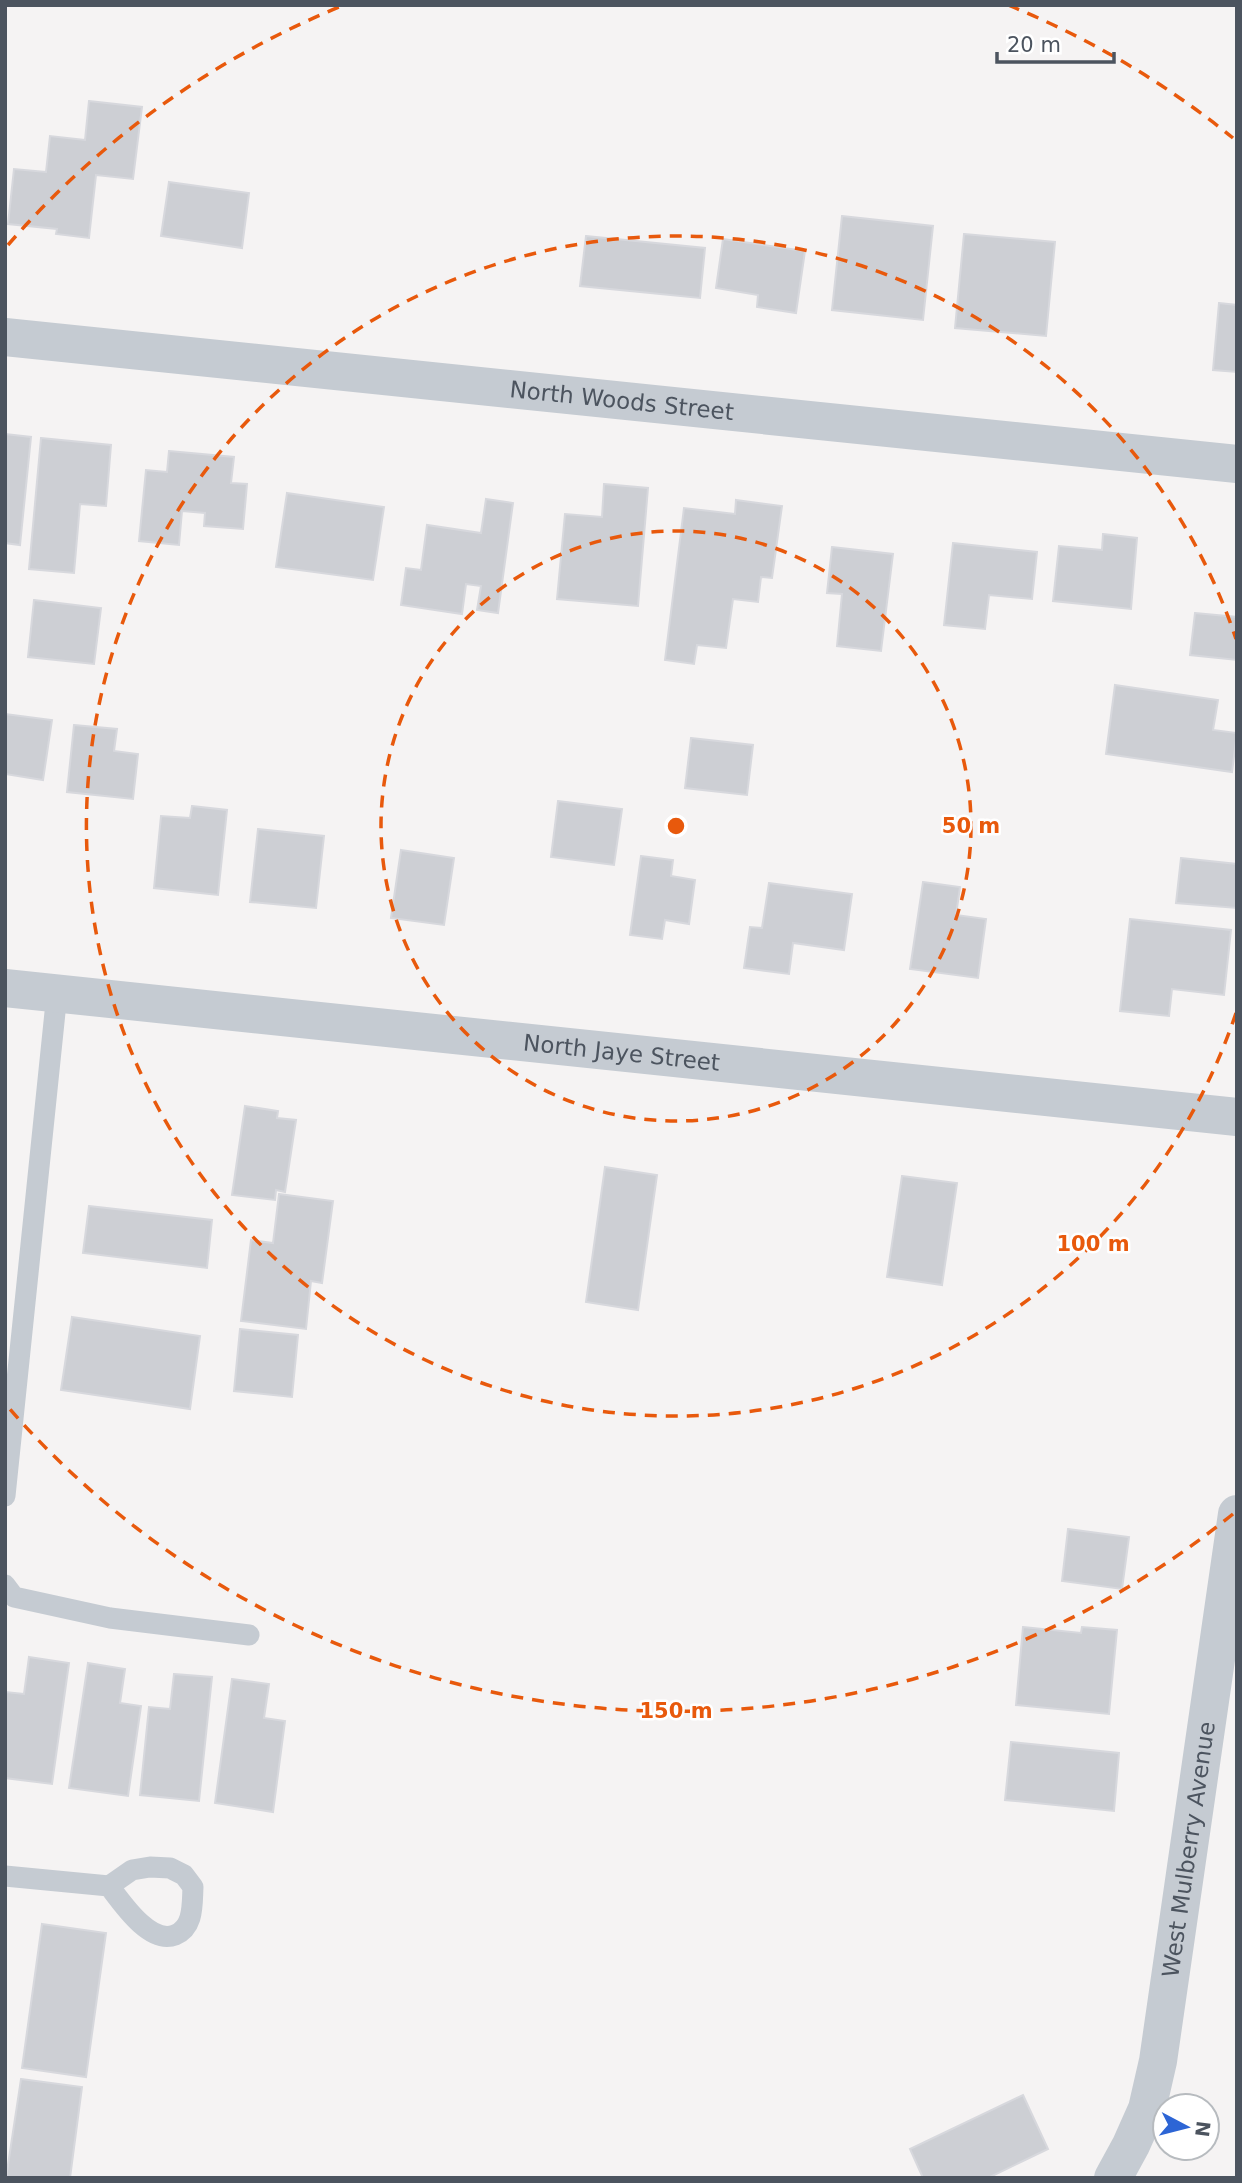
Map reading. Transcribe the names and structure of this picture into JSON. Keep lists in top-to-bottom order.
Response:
{
  "streets": {
    "street": ["North Woods Street", "North Jaye Street", "West Mulberry Avenue"]
  },
  "scale_bar": "20 m",
  "north": "right",
  "rings": ["50 m", "100 m", "150 m"]
}
